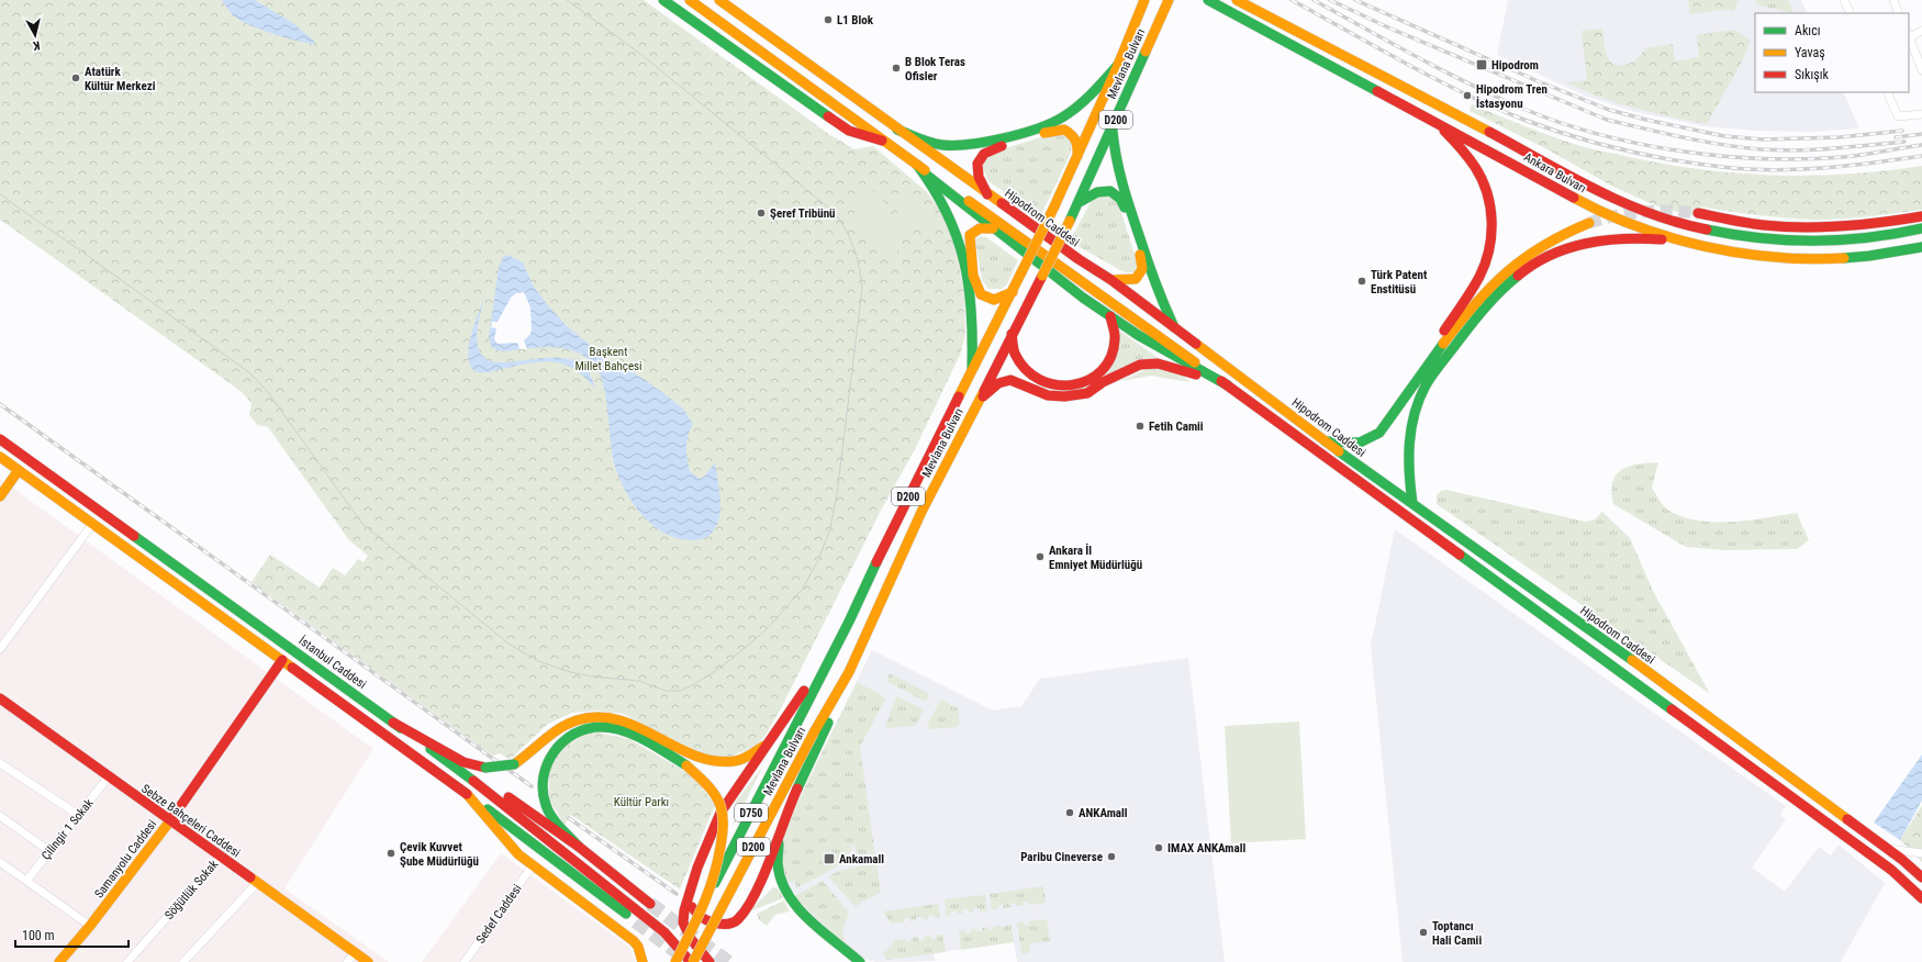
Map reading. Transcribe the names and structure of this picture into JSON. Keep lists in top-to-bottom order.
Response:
{
  "streets": {
    "main road": [
      "Mevlana Bulvarı",
      "D200",
      "Ankara Bulvarı",
      "Hipodrom Caddesi",
      "İstanbul Caddesi",
      "D750",
      "Sebze Bahçeleri Caddesi",
      "Samanyolu Caddesi"
    ],
    "street": ["Çilingir 1 Sokak", "Söğütlük Sokak", "Sedef Caddesi"]
  },
  "crossings": [
    ["Sebze Bahçeleri Caddesi", "Çilingir 1 Sokak"],
    ["Sebze Bahçeleri Caddesi", "Samanyolu Caddesi"],
    ["Sebze Bahçeleri Caddesi", "Söğütlük Sokak"]
  ],
  "parks": ["Başkent Millet Bahçesi", "Kültür Parkı"],
  "places": {
    "other": [
      "L1 Blok",
      "B Blok Teras Ofisler",
      "Atatürk Kültür Merkezi",
      "Hipodrom Tren İstasyonu",
      "Şeref Tribünü",
      "Türk Patent Enstitüsü",
      "Fetih Camii",
      "Ankara İl Emniyet Müdürlüğü",
      "ANKAmall",
      "IMAX ANKAmall",
      "Çevik Kuvvet Şube Müdürlüğü",
      "Paribu Cineverse",
      "Toptancı Hali Camii"
    ],
    "transit": ["Hipodrom", "Ankamall"]
  },
  "legend": ["Akıcı", "Yavaş", "Sıkışık"],
  "scale_bar": "100 m",
  "north": "bottom"
}
